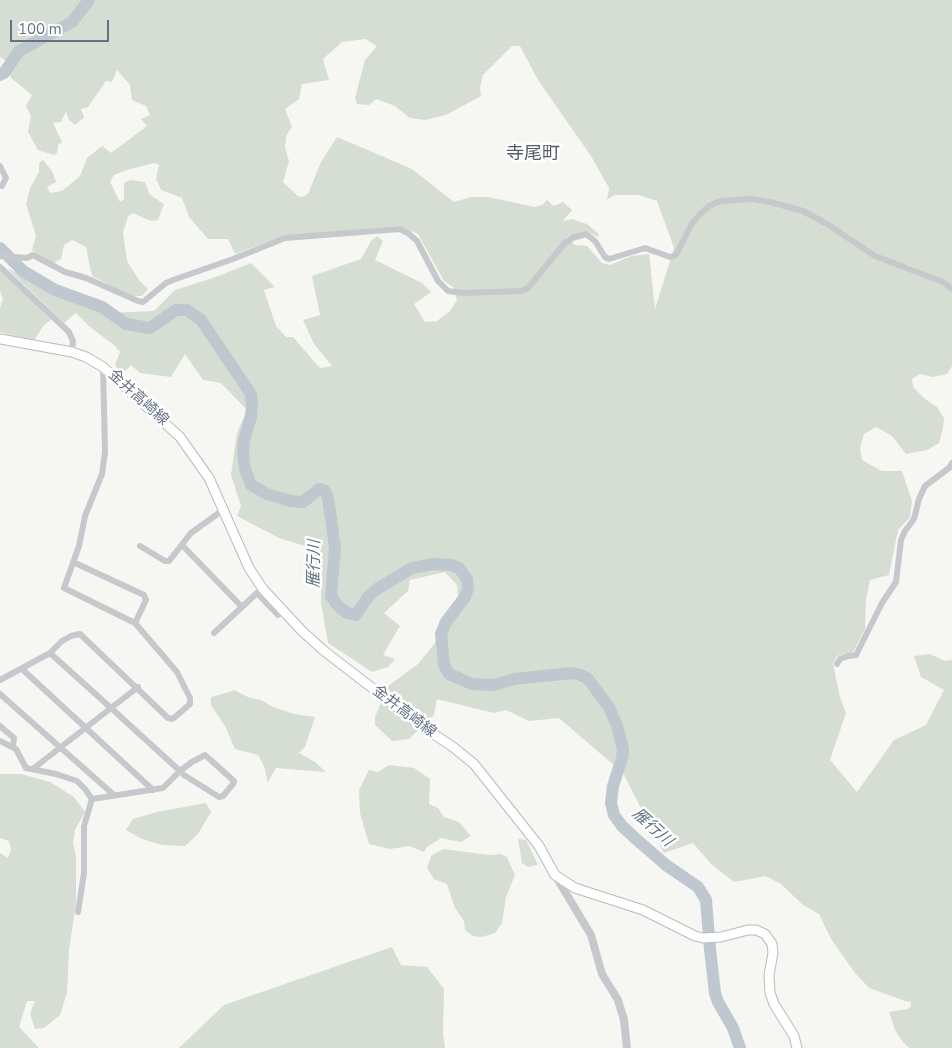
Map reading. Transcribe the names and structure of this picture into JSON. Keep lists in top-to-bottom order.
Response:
{
  "streets": {
    "main road": ["金井高崎線"]
  },
  "districts": ["寺尾町"],
  "water": ["雁行川"],
  "scale_bar": "100 m"
}
